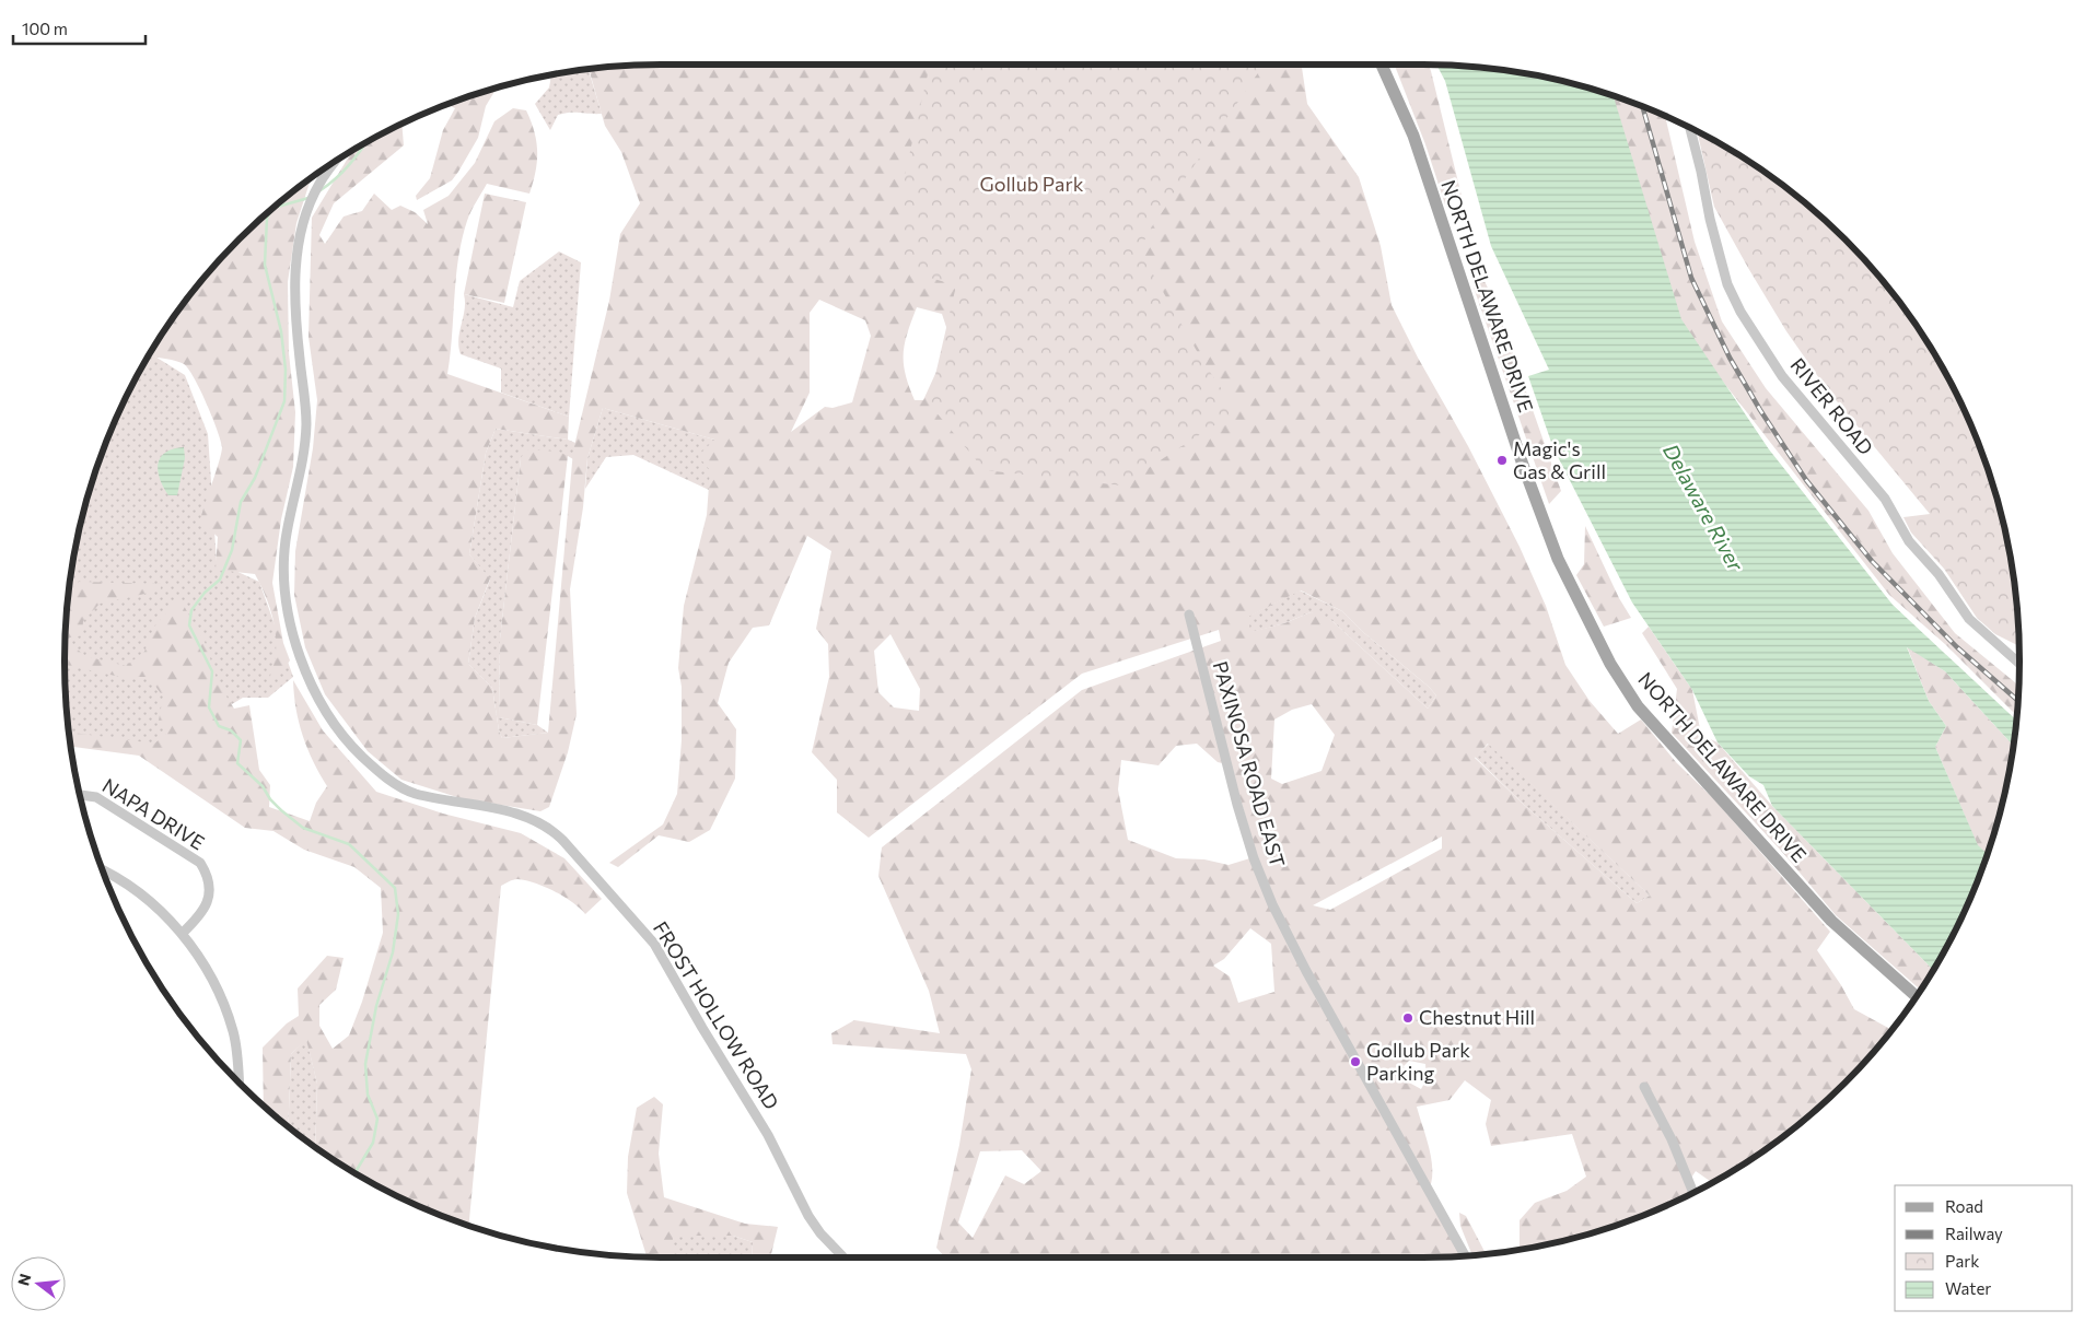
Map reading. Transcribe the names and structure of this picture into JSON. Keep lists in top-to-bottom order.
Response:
{
  "streets": {
    "main road": ["NORTH DELAWARE DRIVE"],
    "street": [
      "RIVER ROAD",
      "PAXINOSA ROAD EAST",
      "NAPA DRIVE",
      "FROST HOLLOW ROAD"
    ]
  },
  "water": ["Delaware River"],
  "parks": ["Gollub Park"],
  "places": ["Magic's Gas & Grill", "Chestnut Hill", "Gollub Park Parking"],
  "legend": [
    "Road",
    "Railway",
    "Park",
    "Water"
  ],
  "scale_bar": "100 m",
  "north": "left"
}
